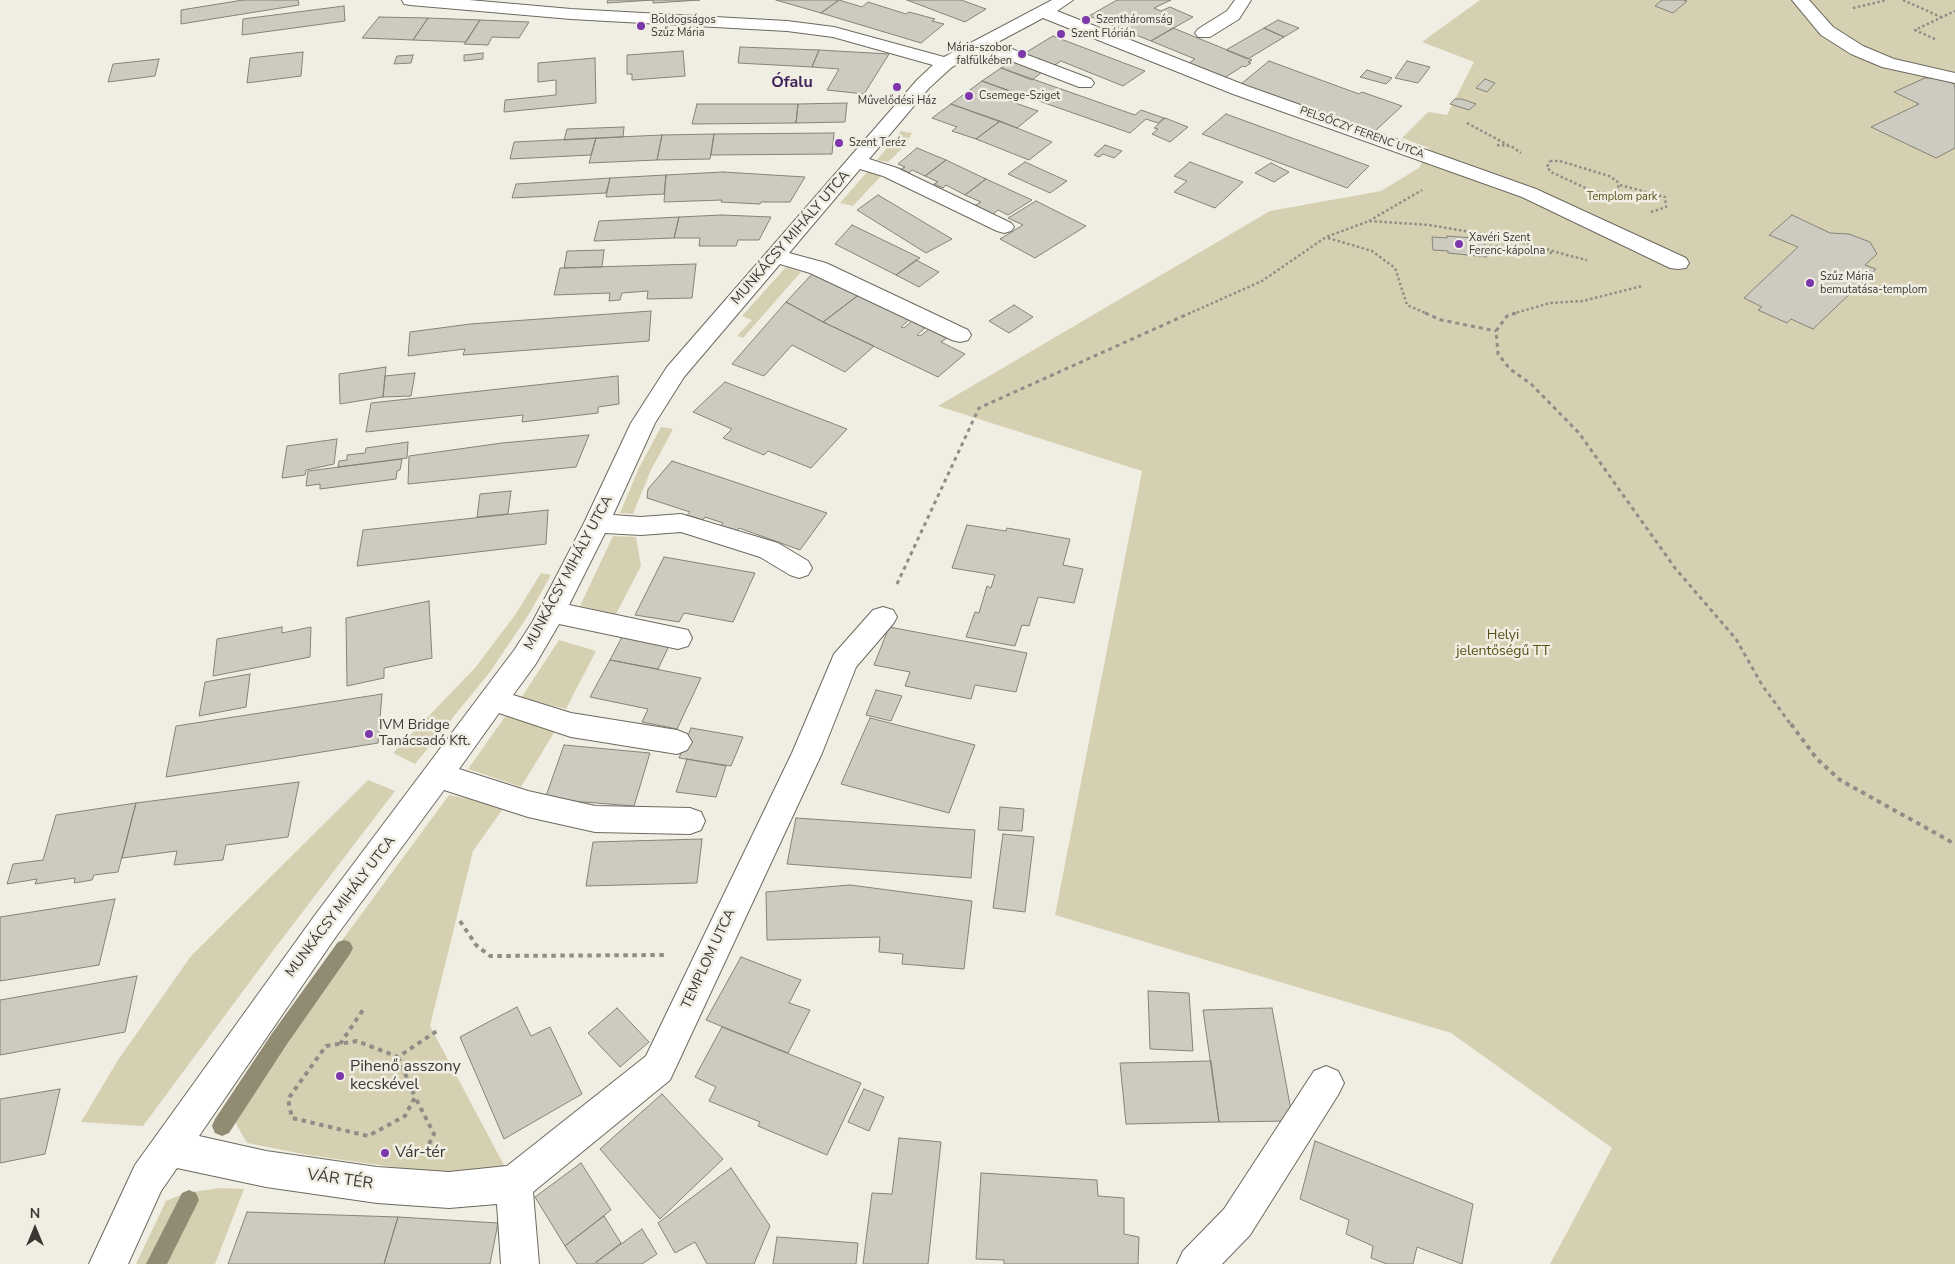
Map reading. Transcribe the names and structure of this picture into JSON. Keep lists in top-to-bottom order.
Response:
{
  "streets": {
    "street": [
      "PELSŐCZY FERENC UTCA",
      "MUNKÁCSY MIHÁLY UTCA",
      "TEMPLOM UTCA",
      "VÁR TÉR"
    ]
  },
  "crossings": [
    ["PELSŐCZY FERENC UTCA", "MUNKÁCSY MIHÁLY UTCA"],
    ["MUNKÁCSY MIHÁLY UTCA", "VÁR TÉR"],
    ["TEMPLOM UTCA", "VÁR TÉR"]
  ],
  "districts": ["Ófalu"],
  "parks": ["Templom park", "Helyi jelentőségű TT"],
  "places": [
    "Szentháromság",
    "Boldogságos Szűz Mária",
    "Szent Flórián",
    "Mária-szobor falfülkében",
    "Művelődési Ház",
    "Csemege-Sziget",
    "Szent Teréz",
    "Xavéri Szent Ferenc-kápolna",
    "Szűz Mária bemutatása-templom",
    "IVM Bridge Tanácsadó Kft.",
    "Pihenő asszony kecskével",
    "Vár-tér"
  ],
  "north": "top"
}
